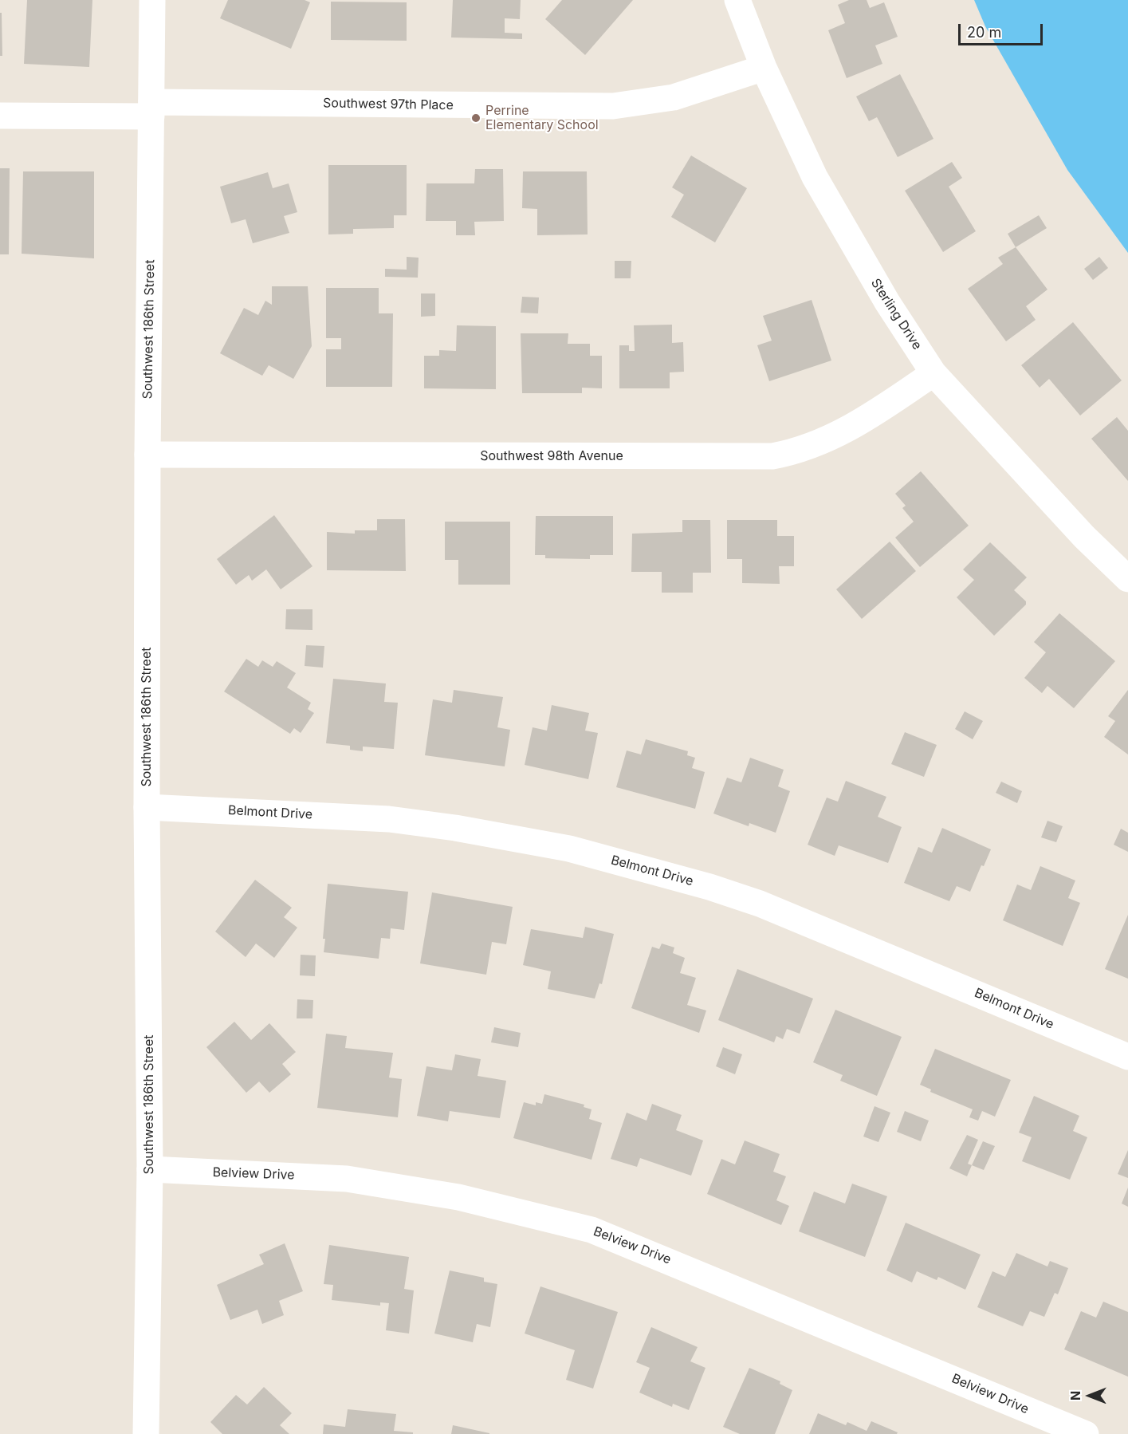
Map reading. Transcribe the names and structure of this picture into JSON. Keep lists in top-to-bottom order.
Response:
{
  "streets": {
    "street": [
      "Southwest 97th Place",
      "Sterling Drive",
      "Southwest 186th Street",
      "Southwest 98th Avenue",
      "Belmont Drive",
      "Belview Drive"
    ]
  },
  "crossings": [
    ["Southwest 97th Place", "Sterling Drive"],
    ["Southwest 97th Place", "Southwest 186th Street"],
    ["Sterling Drive", "Southwest 98th Avenue"],
    ["Southwest 186th Street", "Southwest 98th Avenue"],
    ["Southwest 186th Street", "Belmont Drive"],
    ["Southwest 186th Street", "Belview Drive"]
  ],
  "places": ["Perrine Elementary School"],
  "scale_bar": "20 m",
  "north": "left"
}
